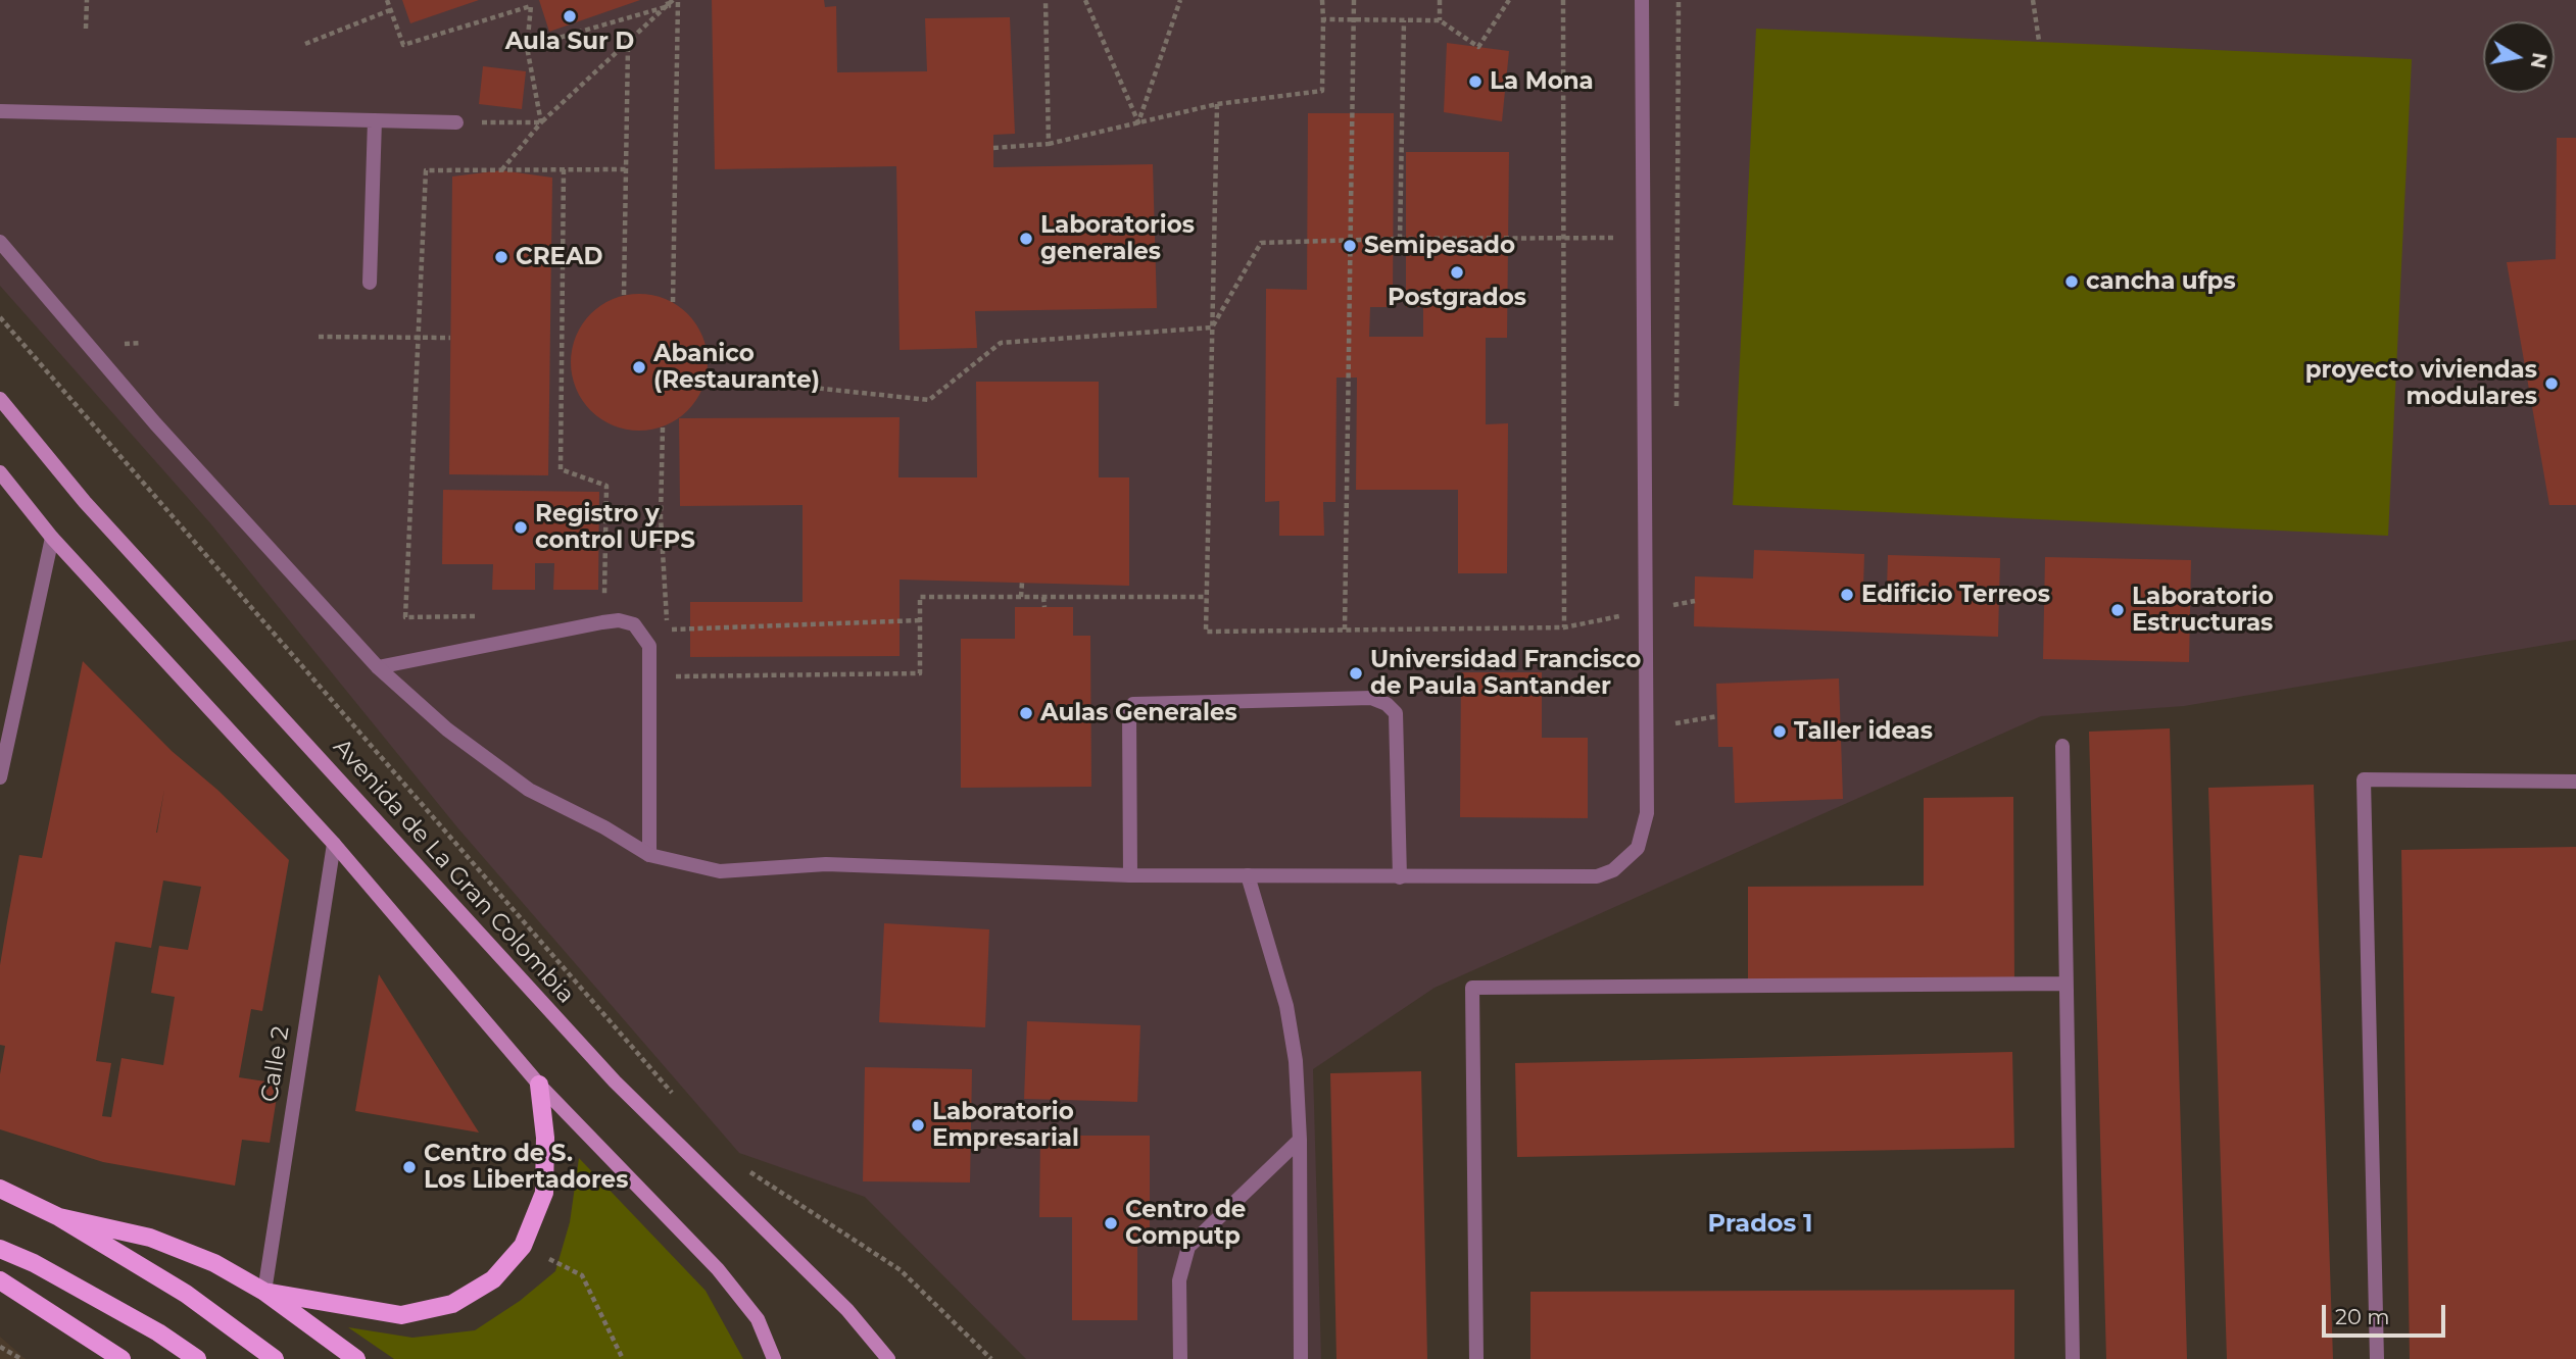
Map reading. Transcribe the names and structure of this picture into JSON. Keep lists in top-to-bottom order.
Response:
{
  "streets": {
    "street": ["Avenida de La Gran Colombia", "Calle 2"]
  },
  "districts": ["Prados 1"],
  "places": [
    "Aula Sur D",
    "La Mona",
    "Laboratorios generales",
    "Semipesado",
    "CREAD",
    "Postgrados",
    "cancha ufps",
    "Abanico (Restaurante)",
    "proyecto viviendas modulares",
    "Registro y control UFPS",
    "Edificio Terreos",
    "Laboratorio Estructuras",
    "Universidad Francisco de Paula Santander",
    "Aulas Generales",
    "Taller ideas",
    "Laboratorio Empresarial",
    "Centro de S. Los Libertadores",
    "Centro de Computp"
  ],
  "scale_bar": "20 m",
  "north": "right"
}
